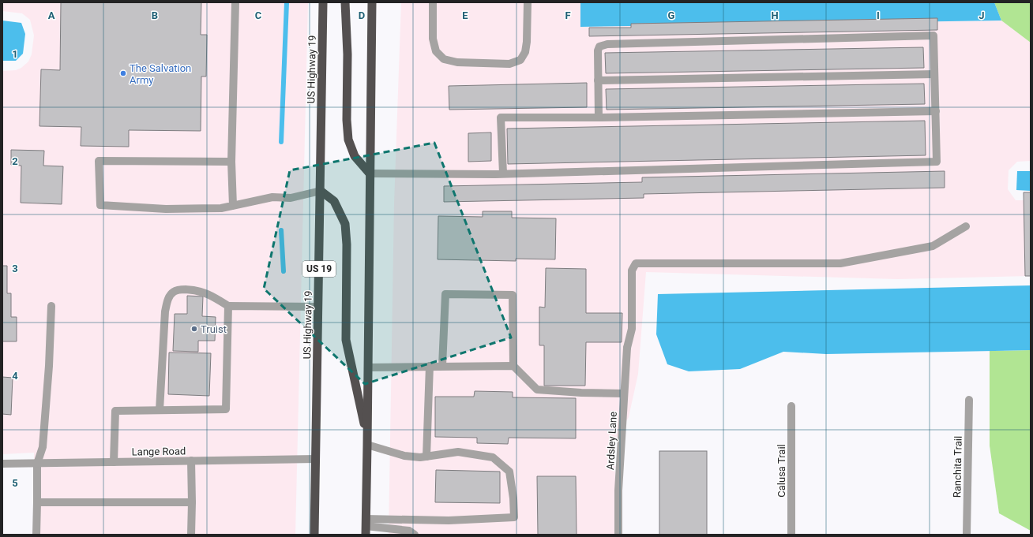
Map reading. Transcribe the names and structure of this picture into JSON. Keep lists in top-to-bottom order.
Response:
{
  "streets": {
    "highway": ["US Highway 19", "US 19"],
    "street": [
      "Ardsley Lane",
      "Lange Road",
      "Ranchita Trail",
      "Calusa Trail"
    ]
  },
  "crossings": [
    ["US Highway 19", "Lange Road"]
  ],
  "places": ["The Salvation Army", "Truist"],
  "grid": {
    "columns": [
      "A",
      "B",
      "C",
      "D",
      "E",
      "F",
      "G",
      "H",
      "I",
      "J"
    ],
    "rows": [
      "1",
      "2",
      "3",
      "4",
      "5"
    ]
  }
}
